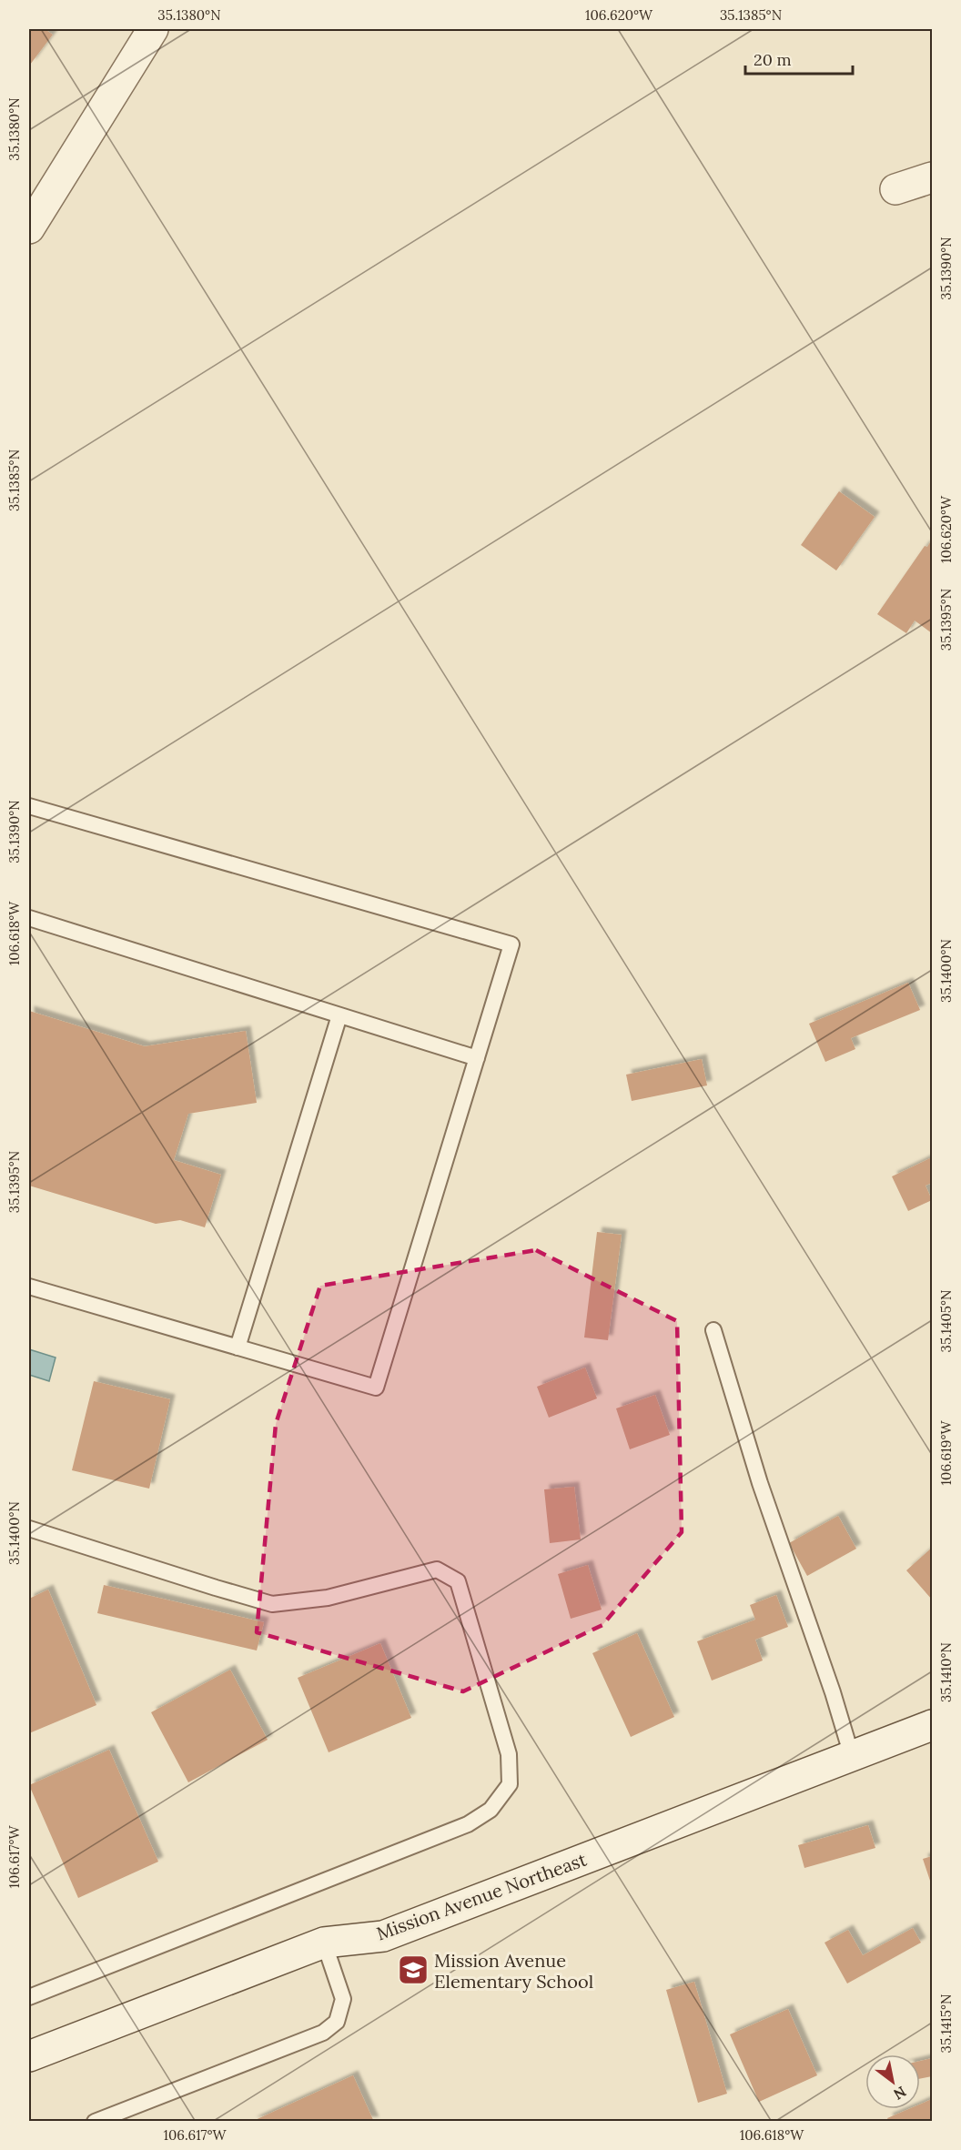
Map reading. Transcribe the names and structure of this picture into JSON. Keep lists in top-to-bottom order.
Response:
{
  "streets": {
    "street": ["Mission Avenue Northeast"]
  },
  "places": {
    "school or university": ["Mission Avenue Elementary School"]
  },
  "scale_bar": "20 m",
  "north": "bottom right",
  "coordinates": [
    "35.1380°N",
    "106.620°W",
    "35.1385°N",
    "35.1390°N",
    "35.1395°N",
    "106.618°W",
    "35.1400°N",
    "35.1405°N",
    "106.619°W",
    "35.1410°N",
    "106.617°W",
    "35.1415°N"
  ]
}
